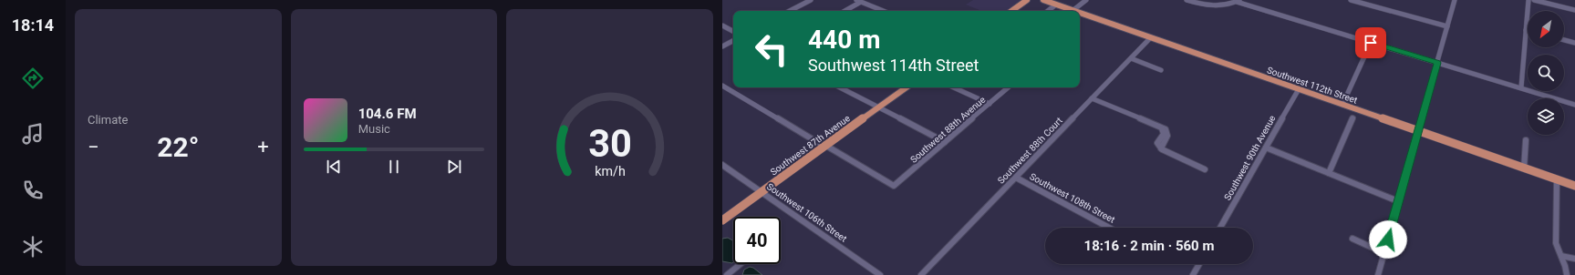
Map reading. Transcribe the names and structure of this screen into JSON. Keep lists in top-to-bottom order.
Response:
{
  "streets": {
    "main road": ["Southwest 112th Street", "Southwest 87th Avenue"],
    "street": [
      "Southwest 88th Avenue",
      "Southwest 88th Court",
      "Southwest 90th Avenue",
      "Southwest 108th Street",
      "Southwest 106th Street"
    ]
  },
  "crossings": [
    ["Southwest 112th Street", "Southwest 88th Court"],
    ["Southwest 112th Street", "Southwest 90th Avenue"],
    ["Southwest 88th Avenue", "Southwest 87th Avenue"],
    ["Southwest 87th Avenue", "Southwest 106th Street"],
    ["Southwest 88th Court", "Southwest 108th Street"]
  ],
  "north": "bottom left",
  "page": {
    "tabs": "18:14",
    "tile": "Climate",
    "turn": ["440 m", "Southwest 114th Street"],
    "song": ["104.6 FM", "Music"],
    "heat": ["−", "22°", "+"],
    "limit": "40",
    "trip": "18:16 · 2 min · 560 m",
    "gauge": ["30", "km/h"]
  }
}
